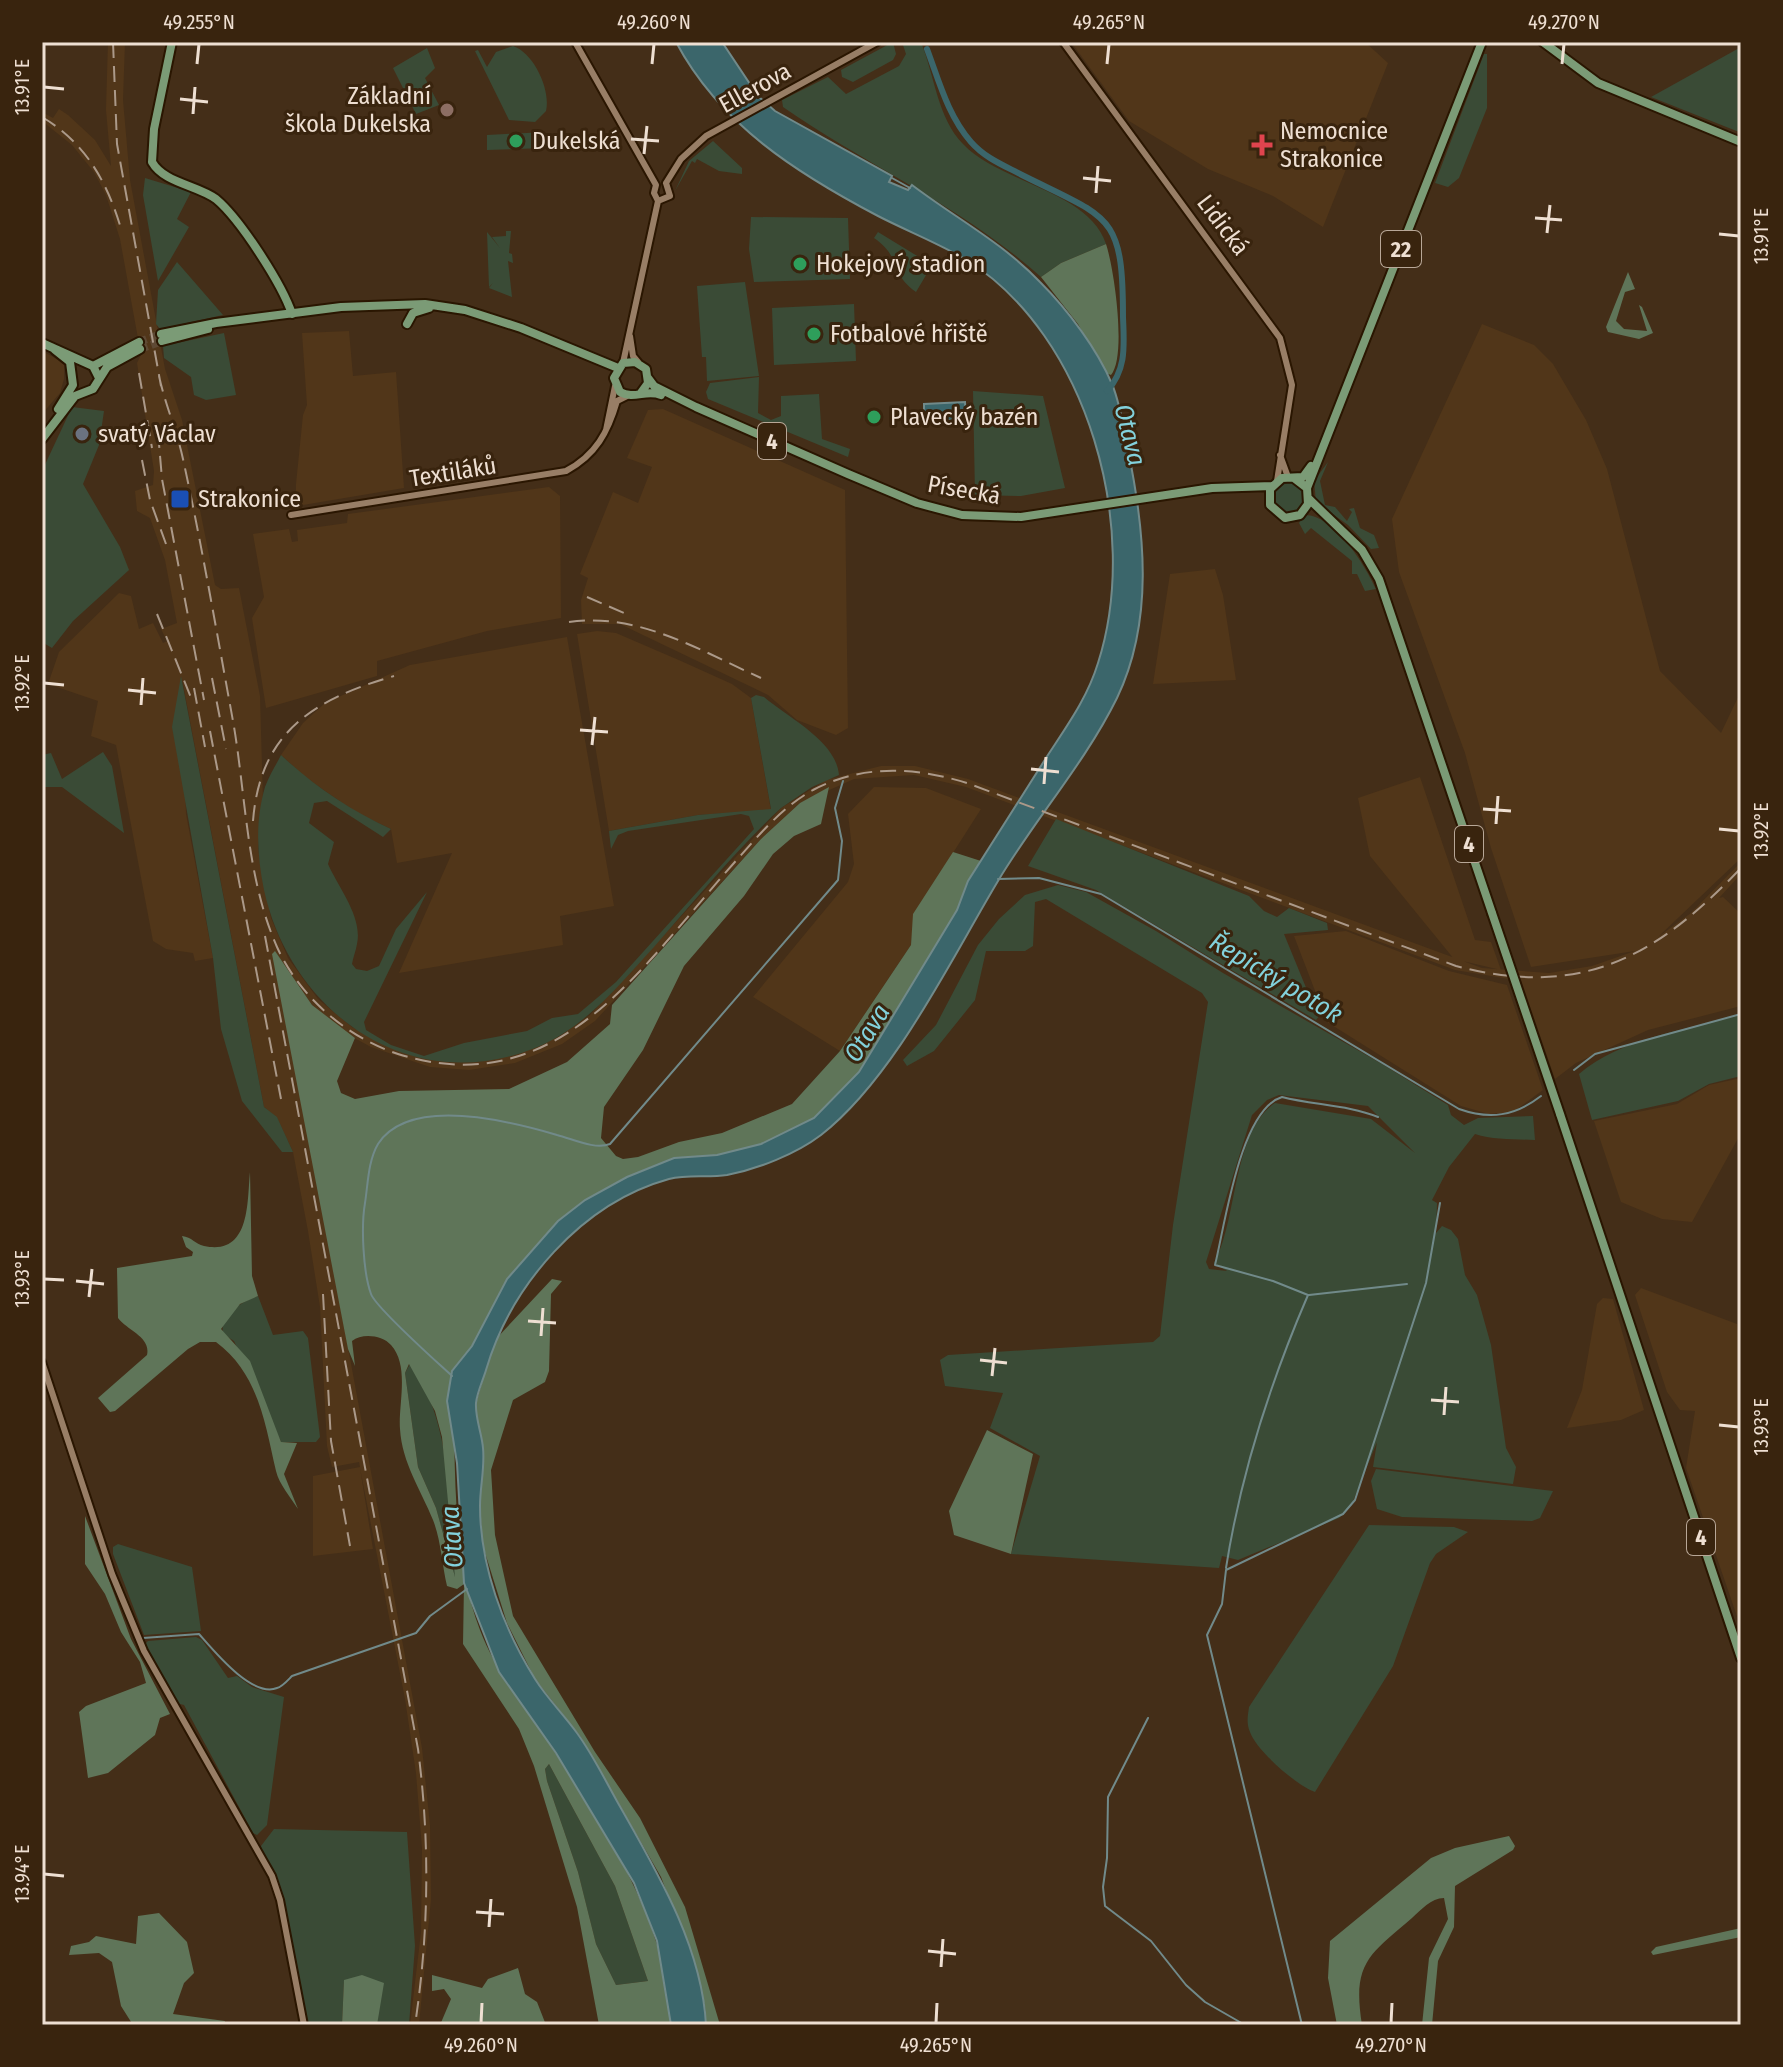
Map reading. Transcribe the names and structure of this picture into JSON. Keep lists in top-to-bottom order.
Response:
{
  "streets": {
    "main road": ["22", "4", "Písecká"],
    "street": ["Ellerova", "Lidická", "Textiláků"]
  },
  "crossings": [
    ["Lidická", "22"],
    ["Lidická", "4"],
    ["Lidická", "Písecká"],
    ["22", "4"],
    ["22", "Písecká"],
    ["4", "Písecká"]
  ],
  "water": ["Otava", "Řepický potok"],
  "places": {
    "other": [
      "Základní škola Dukelska",
      "Dukelská",
      "Hokejový stadion",
      "Fotbalové hřiště",
      "Plavecký bazén",
      "svatý Václav"
    ],
    "health": ["Nemocnice Strakonice"],
    "transit": ["Strakonice"]
  },
  "coordinates": [
    "49.255°N",
    "49.260°N",
    "49.265°N",
    "49.270°N",
    "13.91°E",
    "13.92°E",
    "13.93°E",
    "13.94°E"
  ]
}
